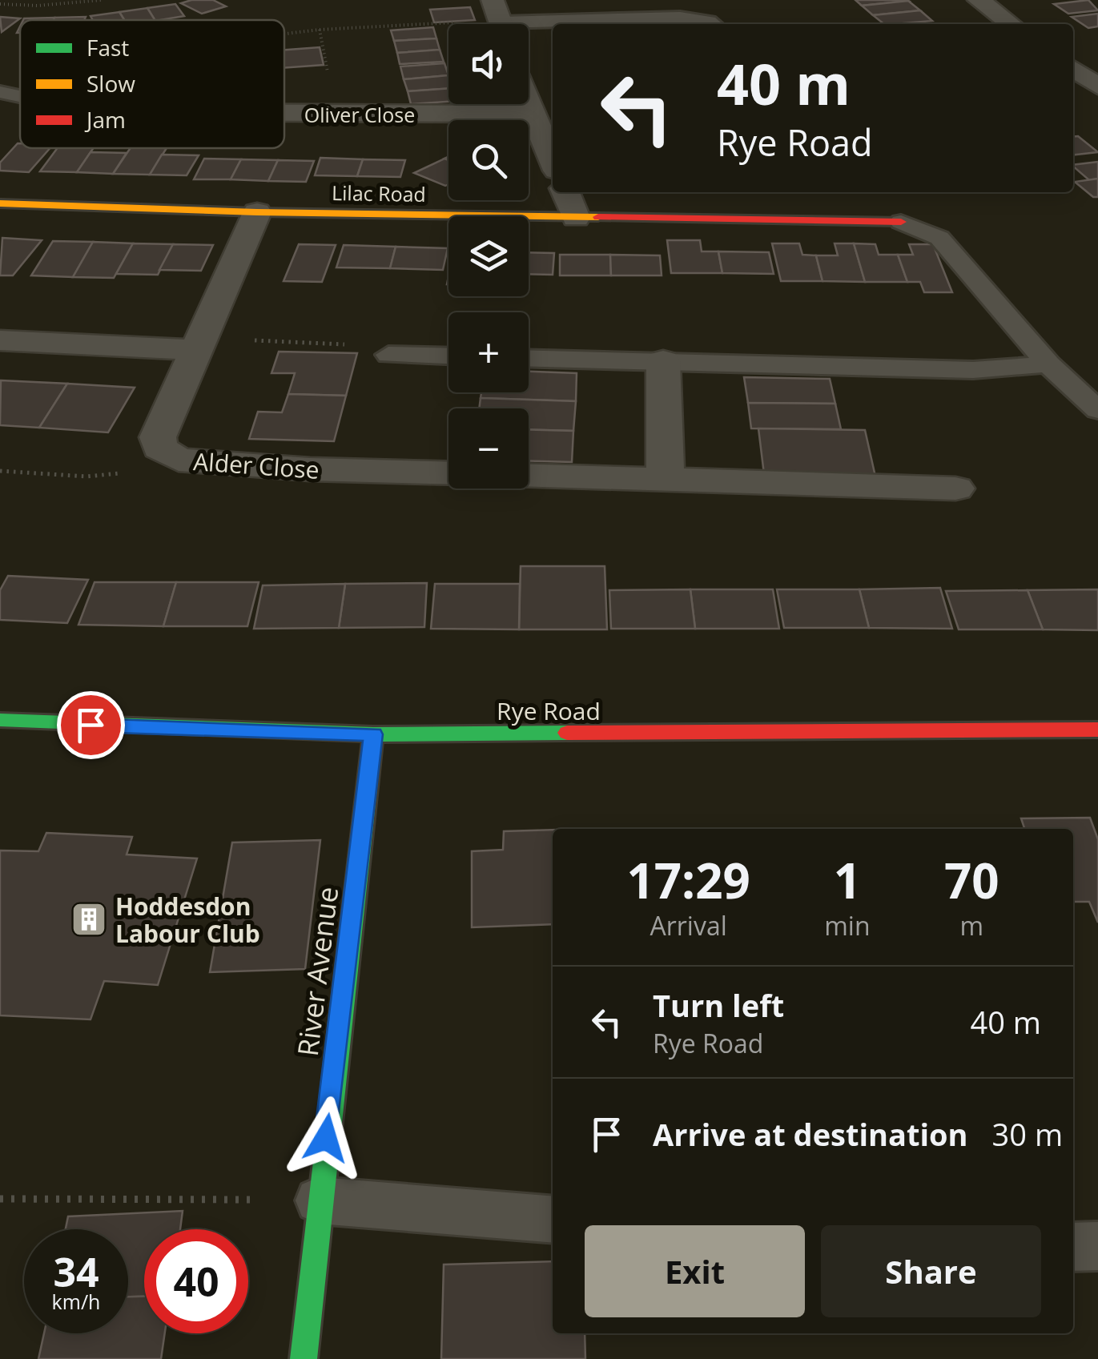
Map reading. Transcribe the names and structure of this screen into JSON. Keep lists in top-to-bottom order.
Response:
{
  "streets": {
    "street": [
      "Oliver Close",
      "Lilac Road",
      "Alder Close",
      "Rye Road",
      "River Avenue"
    ]
  },
  "crossings": [
    ["Lilac Road", "Alder Close"],
    ["Rye Road", "River Avenue"]
  ],
  "places": {
    "building": ["Hoddesdon Labour Club"]
  },
  "legend": ["Fast", "Slow", "Jam"],
  "page": {
    "map_buttons": ["+", "−"],
    "turn": ["40 m", "Rye Road"],
    "eta": [
      "17:29",
      "Arrival",
      "1",
      "min",
      "70",
      "m"
    ],
    "list": [
      {
        "name": "Turn left",
        "note": "Rye Road",
        "value": "40 m"
      },
      {
        "name": "Arrive at destination",
        "value": "30 m"
      }
    ],
    "buttons": ["Exit", "Share"],
    "speed": "34 km/h",
    "limit": "40"
  }
}
